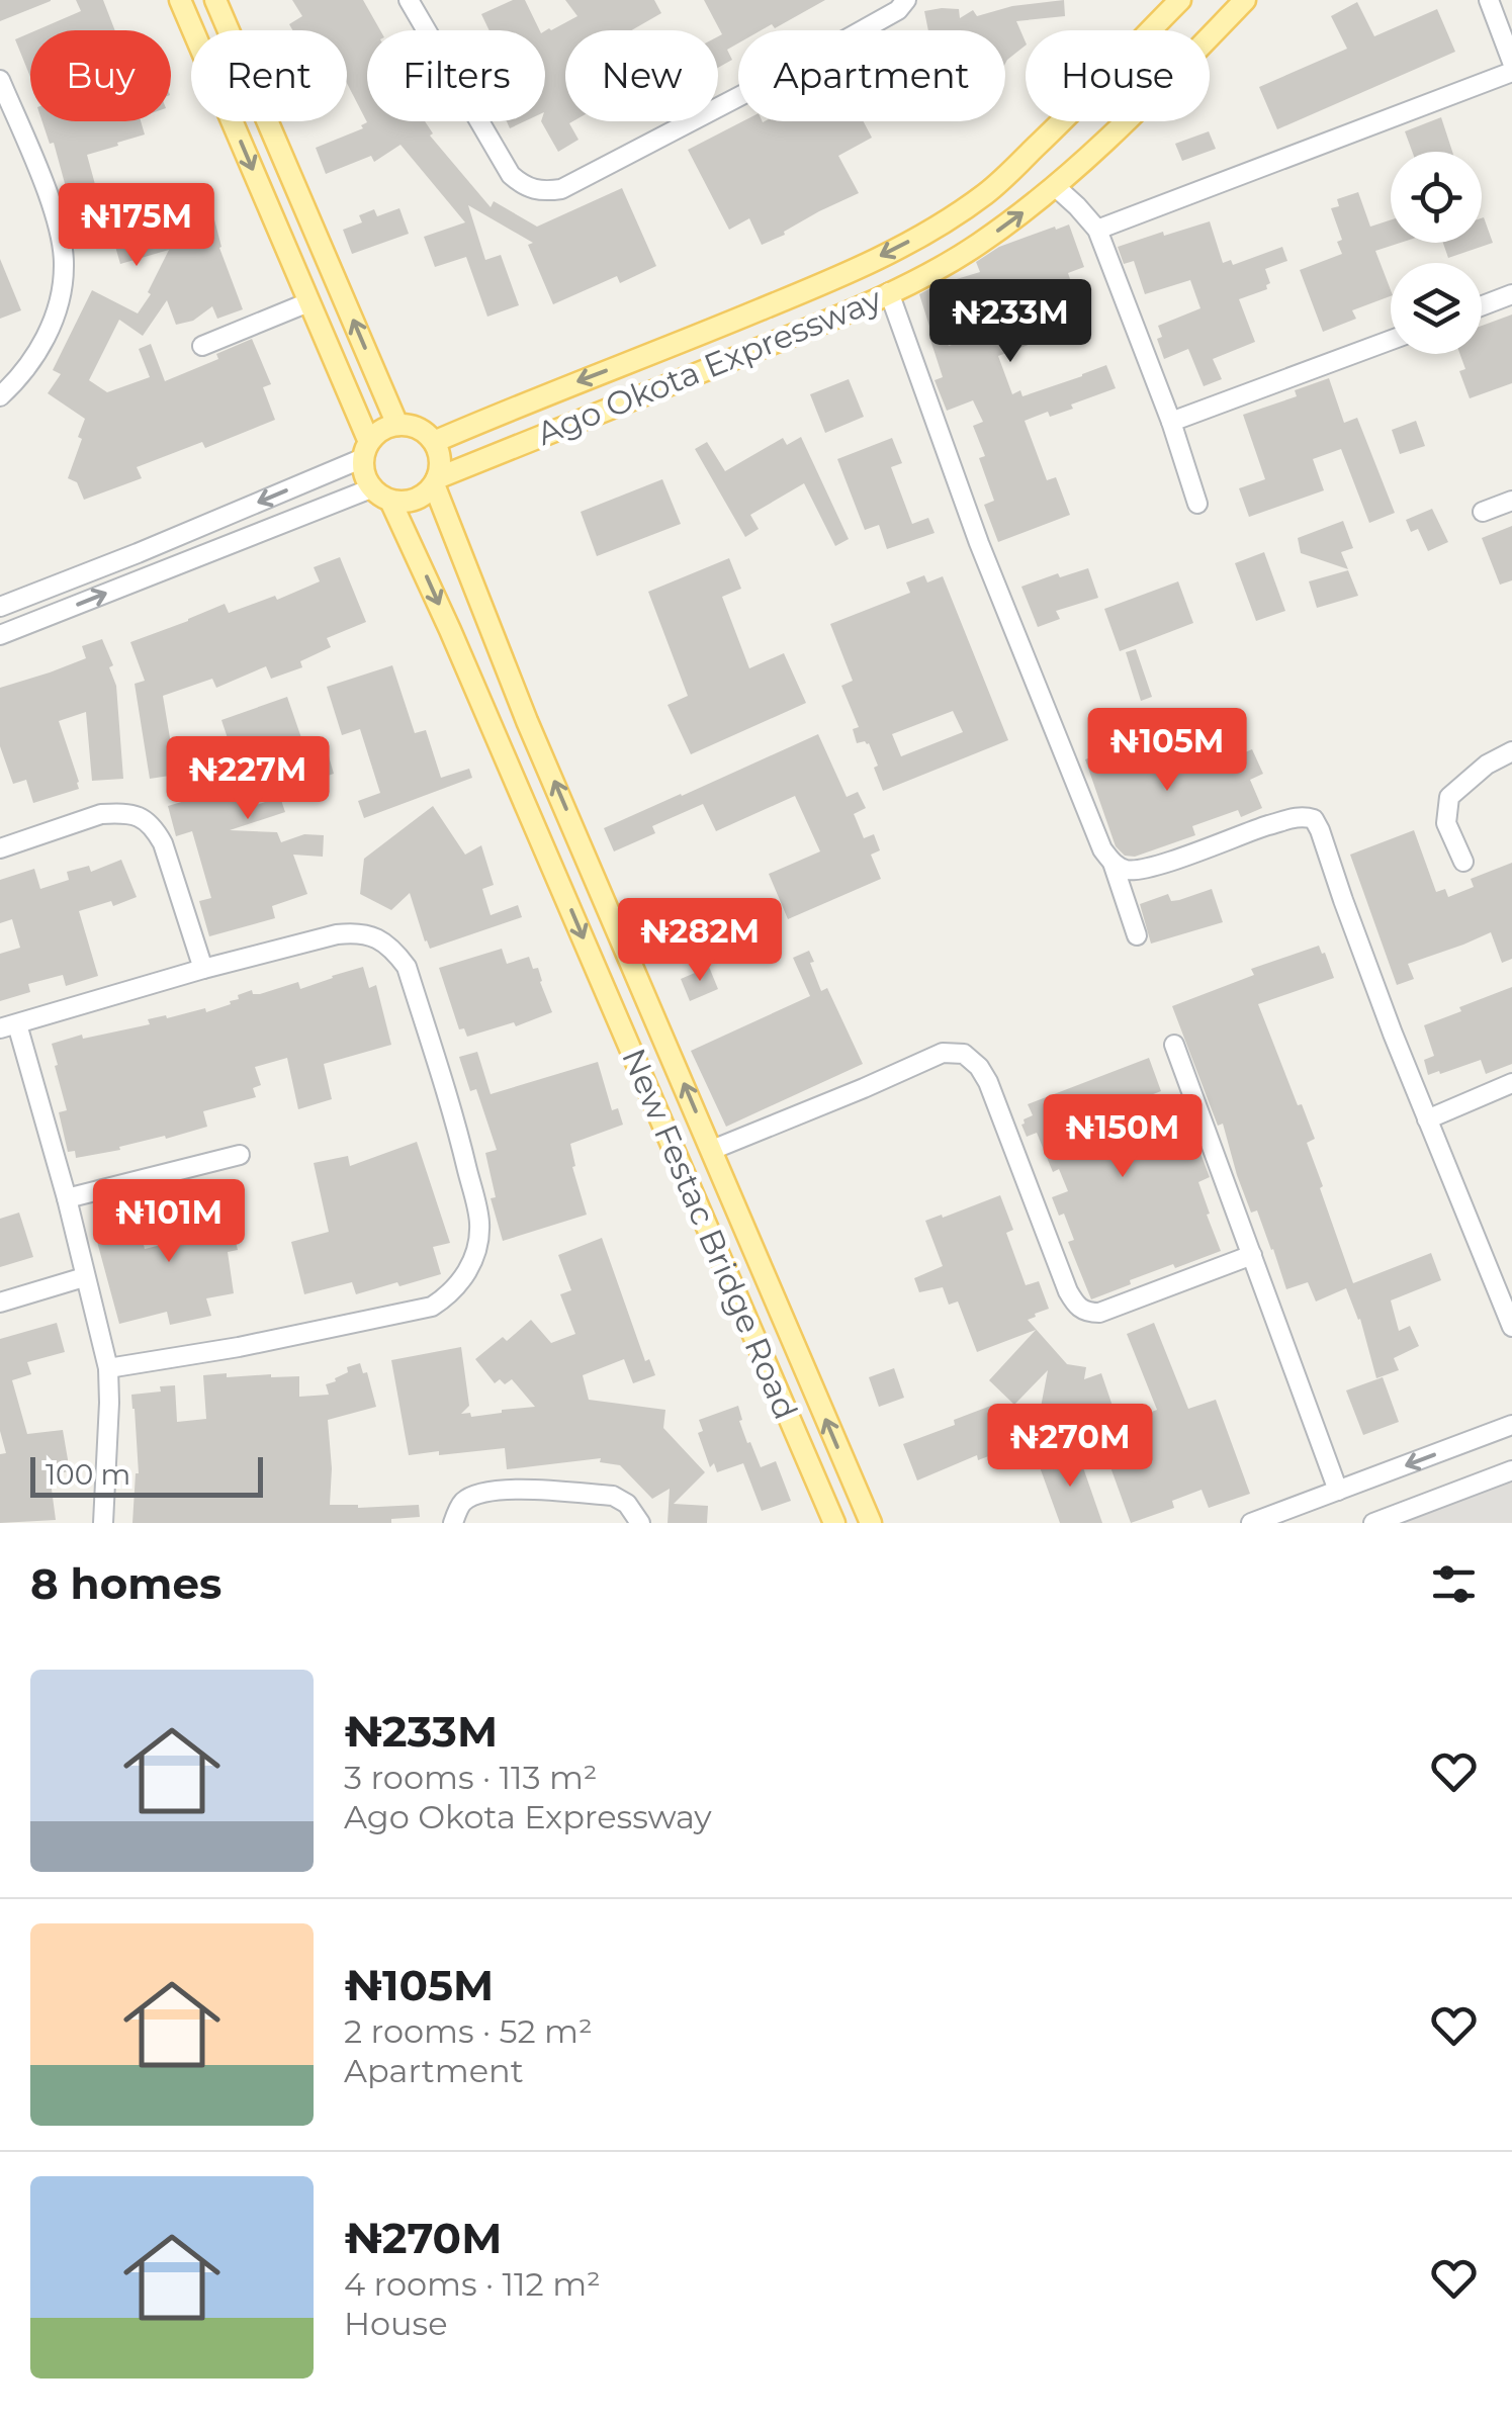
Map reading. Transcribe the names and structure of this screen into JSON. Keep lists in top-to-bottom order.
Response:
{
  "streets": {
    "main road": ["Ago Okota Expressway", "New Festac Bridge Road"]
  },
  "crossings": [
    ["Ago Okota Expressway", "New Festac Bridge Road"]
  ],
  "scale_bar": "100 m",
  "page": {
    "chip": [
      "Buy",
      "Rent",
      "Filters",
      "New",
      "Apartment",
      "House"
    ],
    "price": [
      "₦175M",
      "₦233M",
      "₦105M",
      "₦227M",
      "₦282M",
      "₦150M",
      "₦101M",
      "₦270M"
    ],
    "scale": "100 m",
    "heading": "8 homes",
    "list": [
      {
        "name": "₦233M",
        "note": "3 rooms · 113 m² · Ago Okota Expressway"
      },
      {
        "name": "₦105M",
        "note": "2 rooms · 52 m² · Apartment"
      },
      {
        "name": "₦270M",
        "note": "4 rooms · 112 m² · House"
      }
    ]
  }
}
